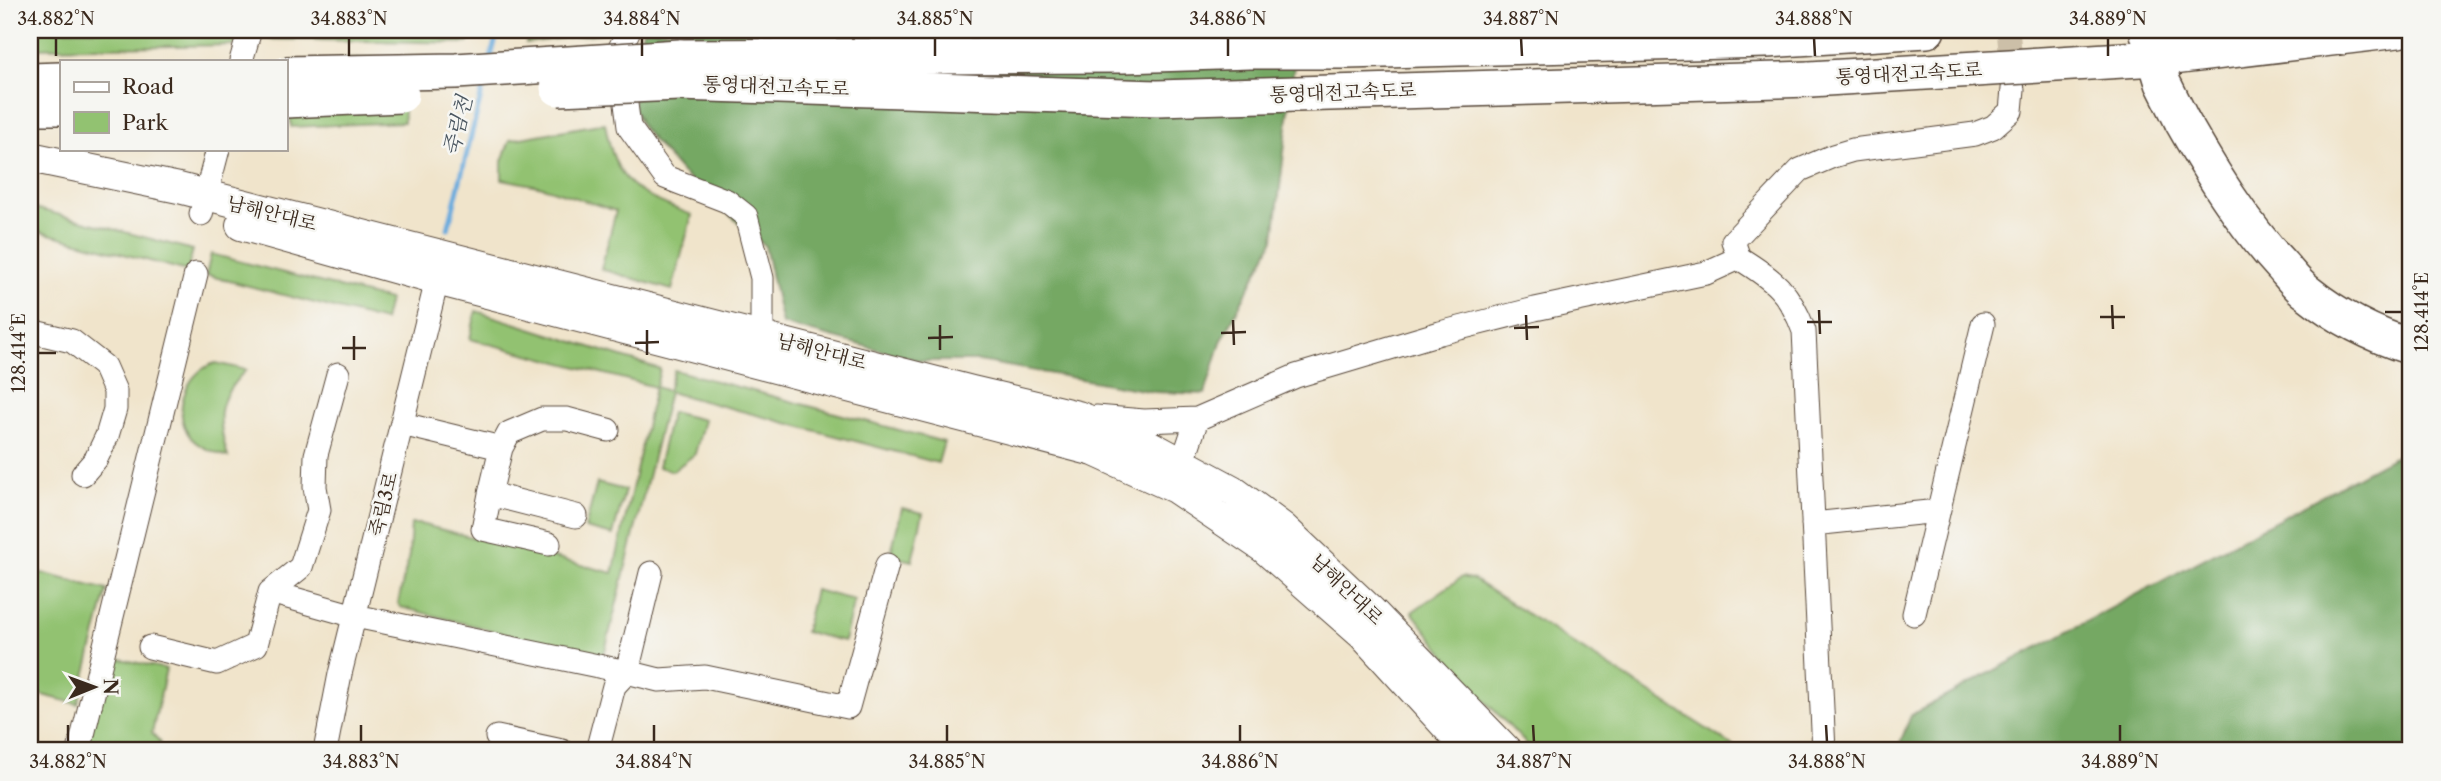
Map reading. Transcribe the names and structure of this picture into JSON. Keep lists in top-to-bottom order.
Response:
{
  "streets": {
    "highway": ["통영대전고속도로"],
    "main road": ["남해안대로"],
    "street": ["죽림3로"]
  },
  "crossings": [
    ["남해안대로", "죽림3로"]
  ],
  "water": ["죽림천"],
  "legend": ["Road", "Park"],
  "north": "right",
  "coordinates": [
    "34.882°N",
    "34.883°N",
    "34.884°N",
    "34.885°N",
    "34.886°N",
    "34.887°N",
    "34.888°N",
    "34.889°N",
    "128.414°E"
  ]
}
